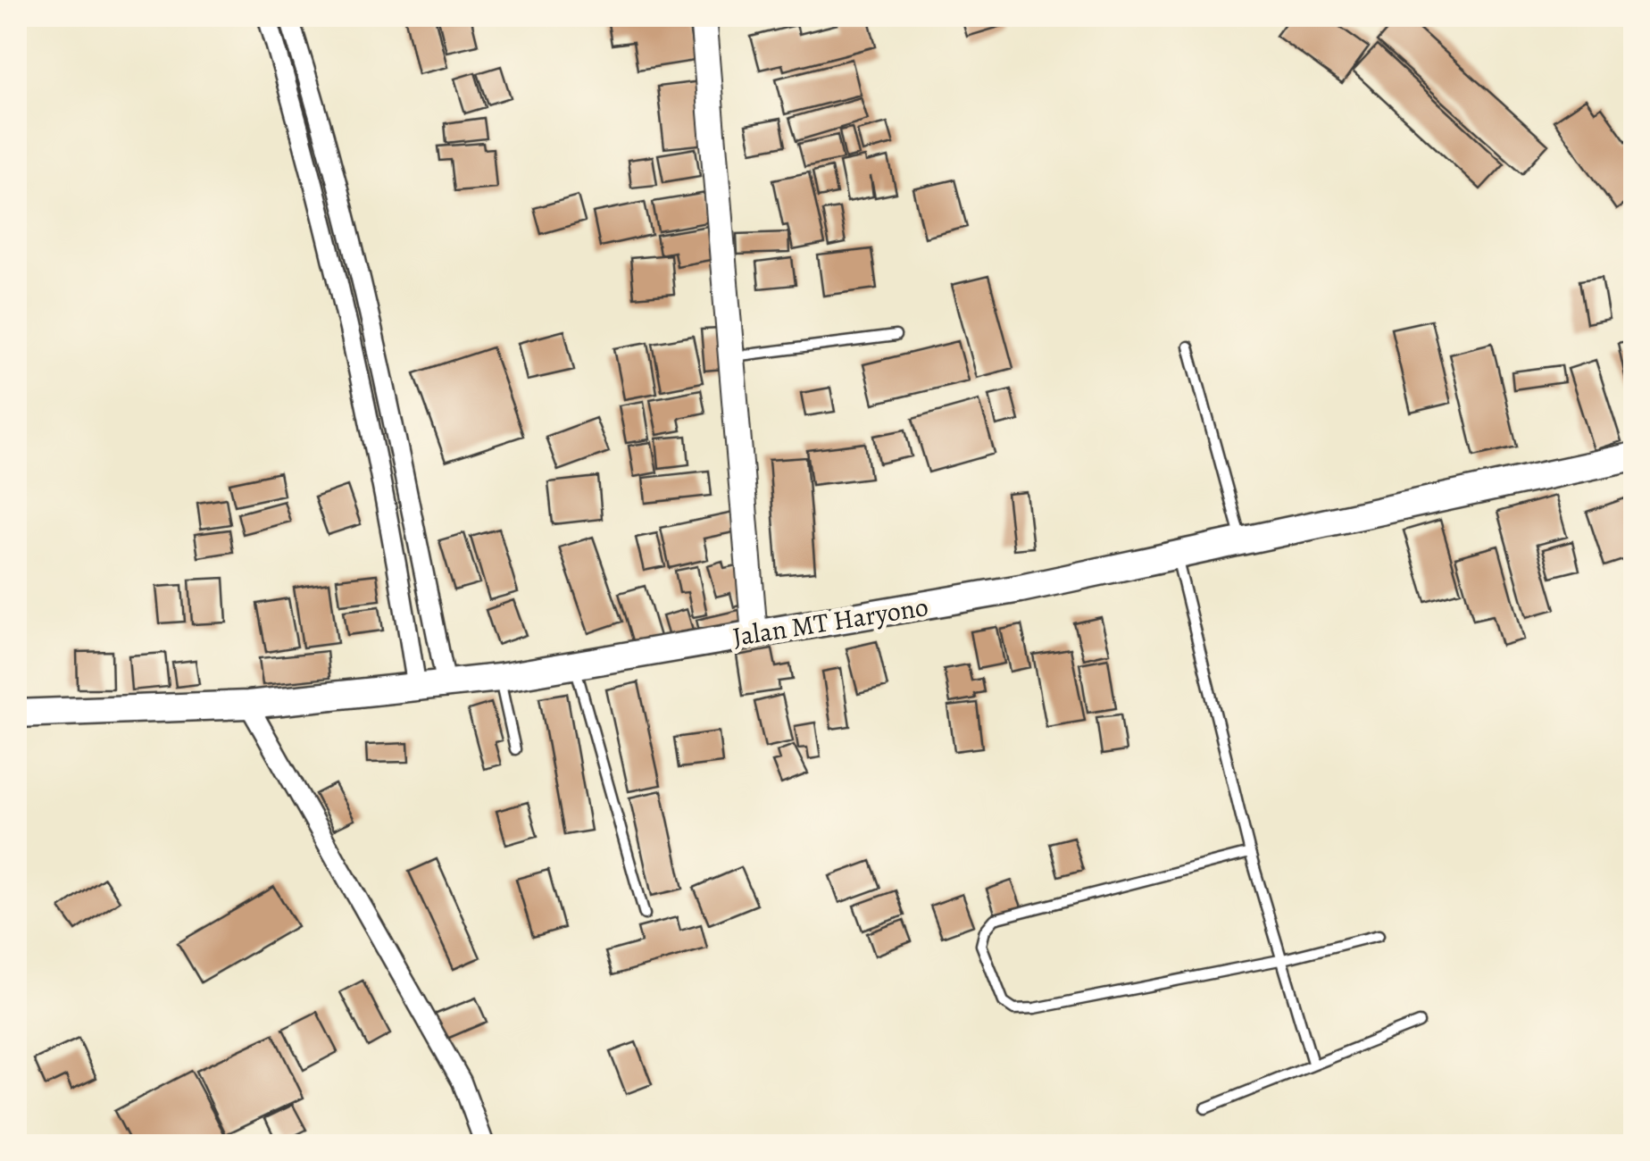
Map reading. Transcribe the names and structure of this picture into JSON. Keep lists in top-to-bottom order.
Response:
{
  "streets": {
    "main road": ["Jalan MT Haryono"]
  }
}
